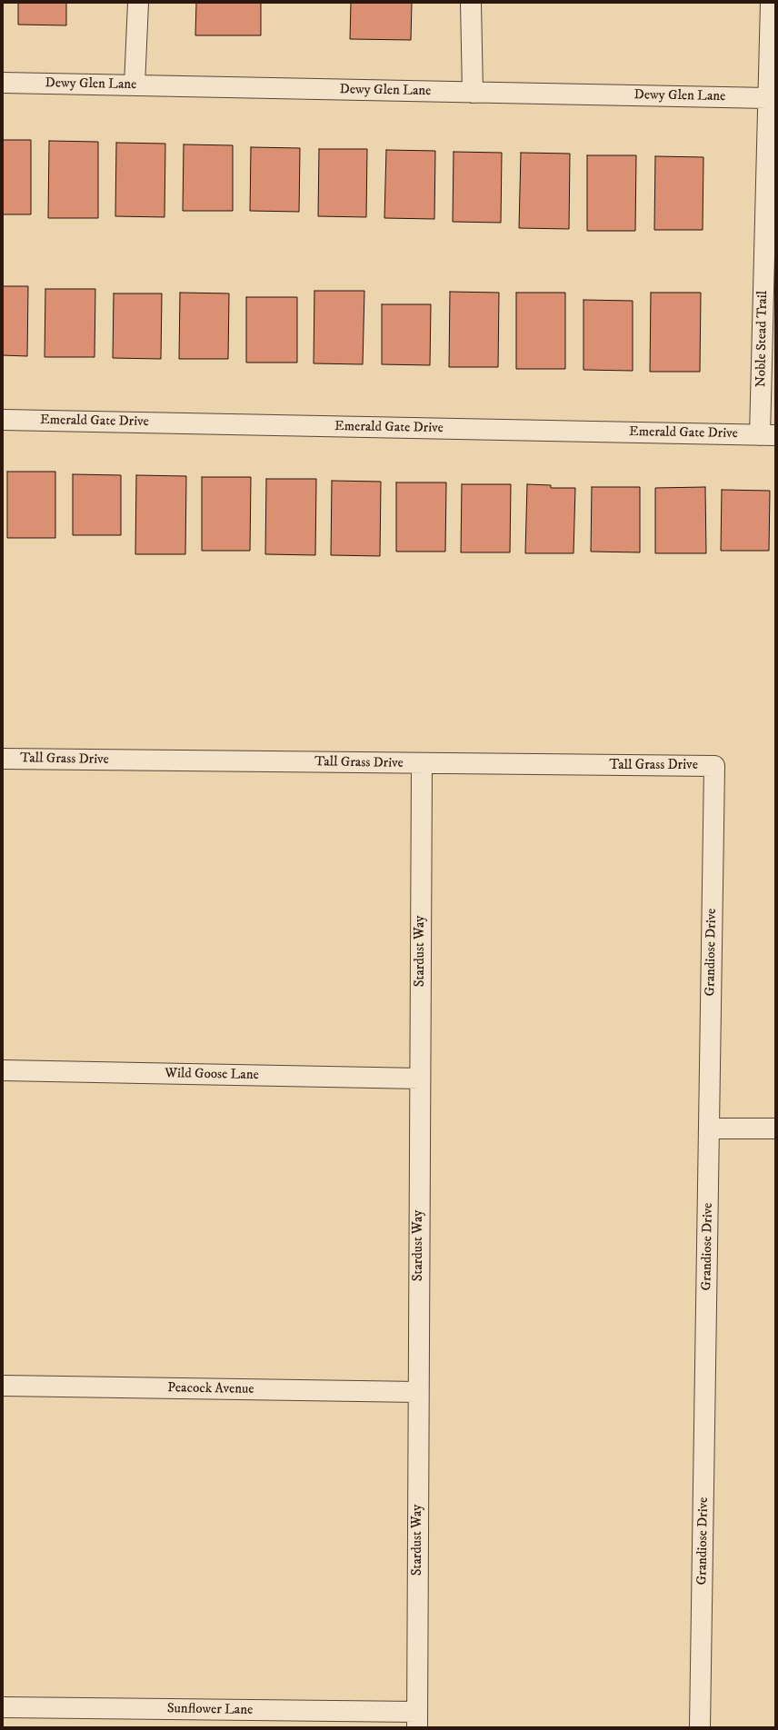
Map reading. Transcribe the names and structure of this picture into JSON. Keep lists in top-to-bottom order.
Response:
{
  "streets": {
    "street": [
      "Dewy Glen Lane",
      "Noble Stead Trail",
      "Emerald Gate Drive",
      "Tall Grass Drive",
      "Stardust Way",
      "Grandiose Drive",
      "Wild Goose Lane",
      "Peacock Avenue",
      "Sunflower Lane"
    ]
  },
  "crossings": [
    ["Dewy Glen Lane", "Noble Stead Trail"],
    ["Noble Stead Trail", "Emerald Gate Drive"],
    ["Tall Grass Drive", "Stardust Way"],
    ["Tall Grass Drive", "Grandiose Drive"],
    ["Stardust Way", "Wild Goose Lane"],
    ["Stardust Way", "Peacock Avenue"],
    ["Stardust Way", "Sunflower Lane"]
  ]
}
